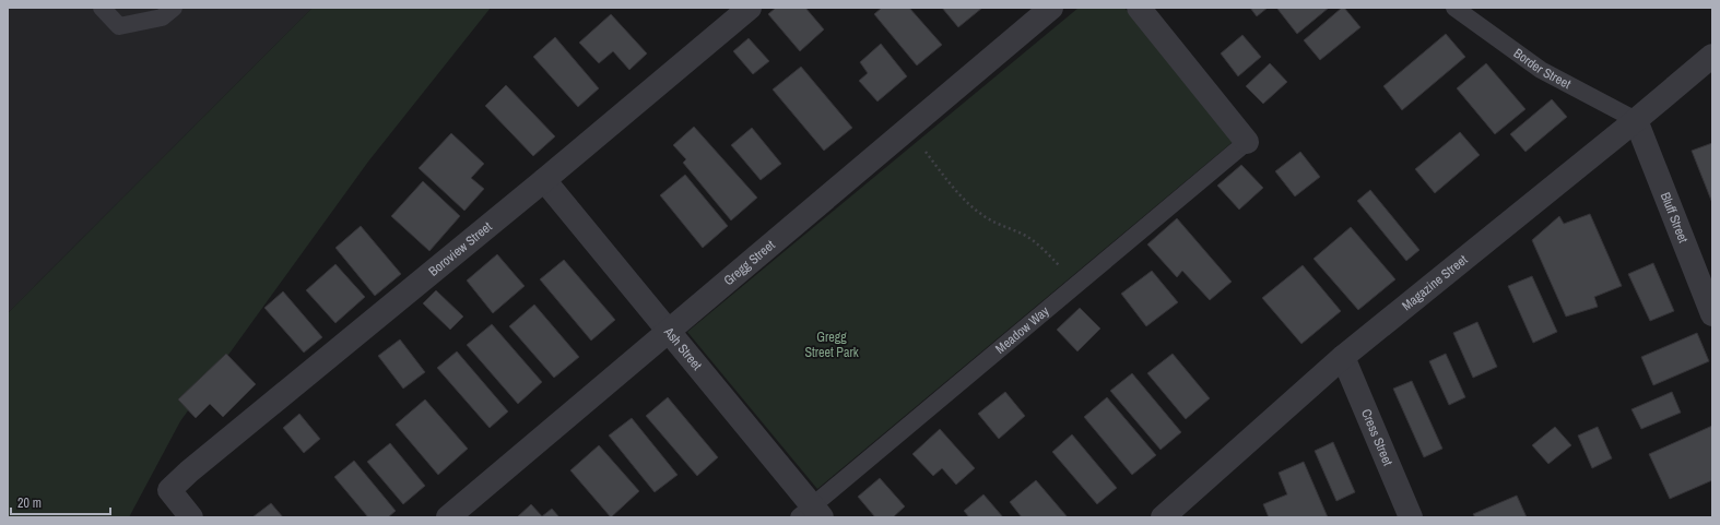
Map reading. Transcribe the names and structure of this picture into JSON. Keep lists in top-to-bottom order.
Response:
{
  "streets": {
    "street": [
      "Bluff Street",
      "Boroview Street",
      "Gregg Street",
      "Magazine Street",
      "Ash Street",
      "Cress Street"
    ],
    "lane": ["Border Street", "Meadow Way"]
  },
  "crossings": [
    ["Border Street", "Bluff Street"],
    ["Border Street", "Magazine Street"],
    ["Bluff Street", "Magazine Street"],
    ["Boroview Street", "Ash Street"],
    ["Gregg Street", "Ash Street"],
    ["Magazine Street", "Cress Street"],
    ["Meadow Way", "Ash Street"]
  ],
  "parks": ["Gregg Street Park"],
  "scale_bar": "20 m"
}
